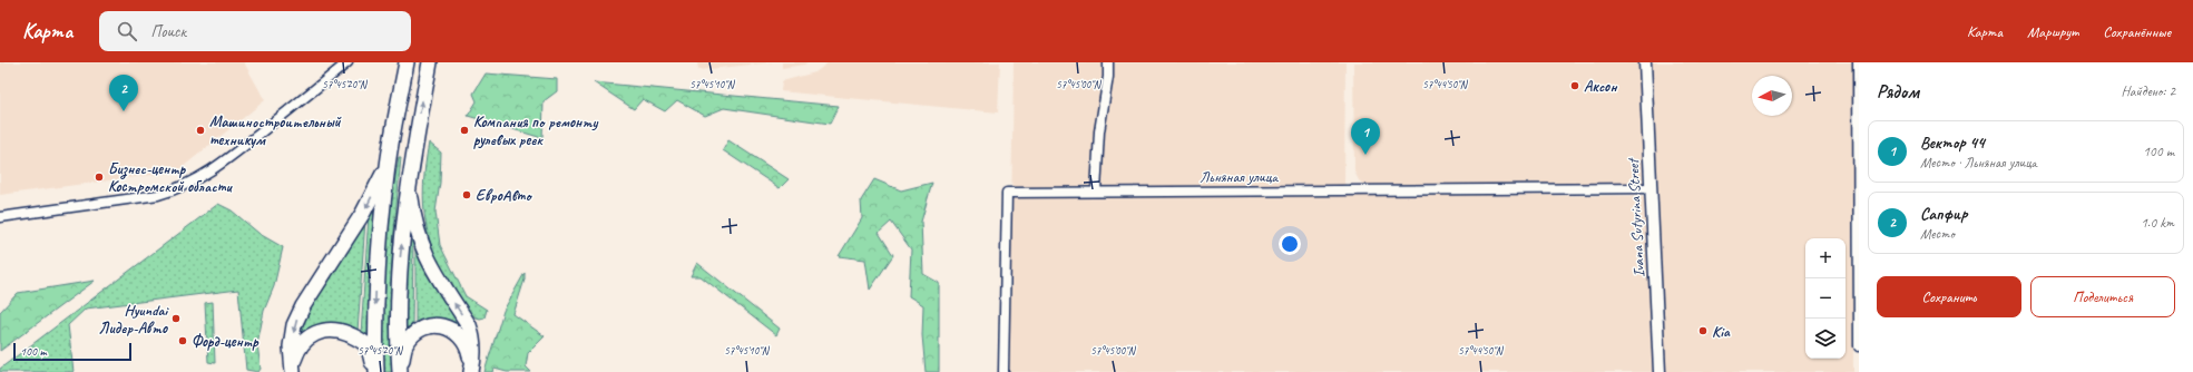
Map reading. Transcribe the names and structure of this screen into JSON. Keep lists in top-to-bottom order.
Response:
{
  "streets": {
    "street": ["Льняная улица", "Ivana Sutyrina Street"]
  },
  "crossings": [
    ["Льняная улица", "Ivana Sutyrina Street"]
  ],
  "places": [
    "Аксон",
    "Машиностроительный техникум",
    "Компания по ремонту рулевых реек",
    "Бизнес-центр Костромской области",
    "ЕвроАвто",
    "Hyundai Лидер-Авто",
    "Kia",
    "Форд-центр"
  ],
  "scale_bar": "100 m",
  "north": "left",
  "page": {
    "header": "Карта",
    "search": "Поиск",
    "nav": ["Карта", "Маршрут", "Сохранённые"],
    "heading": ["Рядом", "Найдено: 2"],
    "pins": ["2", "1"],
    "list": [
      {
        "mark": "1",
        "name": "Вектор 44",
        "note": "Место · Льняная улица",
        "value": "100 m"
      },
      {
        "mark": "2",
        "name": "Сапфир",
        "note": "Место",
        "value": "1.0 km"
      }
    ],
    "map_buttons": ["+", "−"],
    "buttons": ["Сохранить", "Поделиться"],
    "scale": "100 m"
  },
  "coordinates": [
    "57°44'50\"N",
    "57°45'20\"N",
    "57°45'10\"N",
    "57°45'00\"N"
  ]
}
